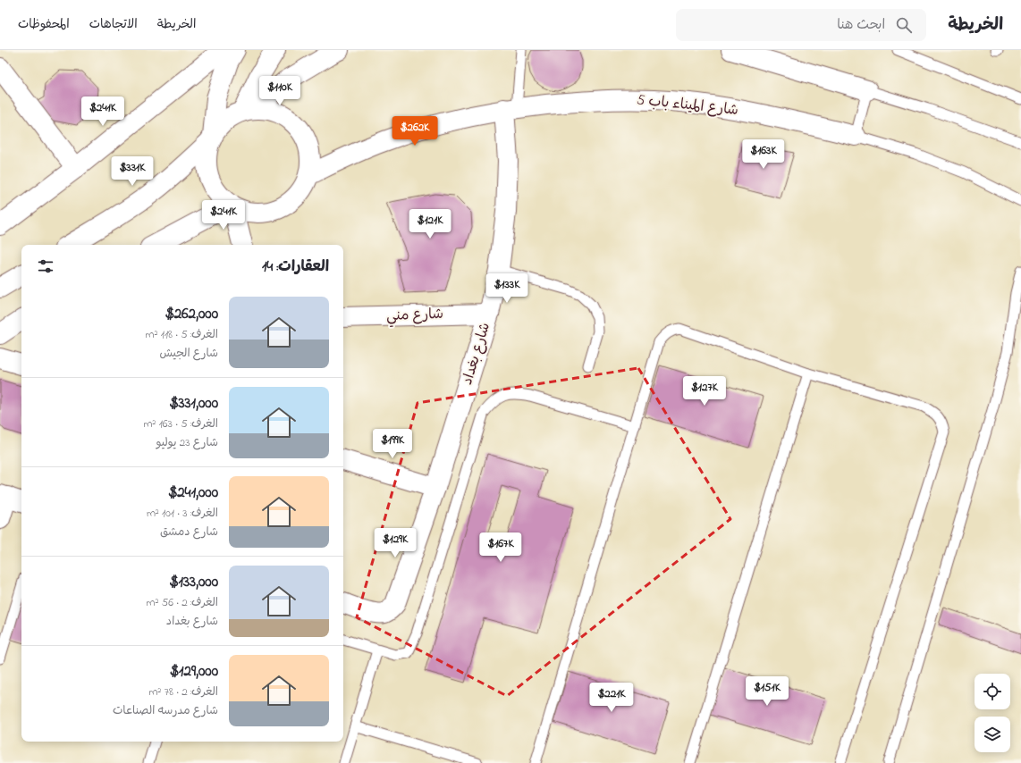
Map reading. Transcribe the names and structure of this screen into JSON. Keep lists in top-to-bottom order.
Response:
{
  "streets": {
    "street": ["شارع الميناء باب 5", "شارع مني", "شارع بغداد"]
  },
  "crossings": [
    ["شارع الميناء باب 5", "شارع بغداد"],
    ["شارع مني", "شارع بغداد"]
  ],
  "page": {
    "header": "الخريطة",
    "search": "ابحث هنا",
    "nav": ["الخريطة", "الاتجاهات", "المحفوظات"],
    "price": [
      "$110K",
      "$241K",
      "$262K",
      "$163K",
      "$331K",
      "$241K",
      "$121K",
      "$133K",
      "$127K",
      "$199K",
      "$129K",
      "$167K",
      "$151K",
      "$221K"
    ],
    "heading": "العقارات: 14",
    "list": [
      {
        "name": "$262,000",
        "note": "الغرف: 5 · 118 m² · شارع الجيش"
      },
      {
        "name": "$331,000",
        "note": "الغرف: 5 · 163 m² · شارع 23 يوليو"
      },
      {
        "name": "$241,000",
        "note": "الغرف: 3 · 101 m² · شارع دمشق"
      },
      {
        "name": "$133,000",
        "note": "الغرف: 2 · 56 m² · شارع بغداد"
      },
      {
        "name": "$129,000",
        "note": "الغرف: 2 · 78 m² · شارع مدرسه الصناعات"
      }
    ]
  }
}
